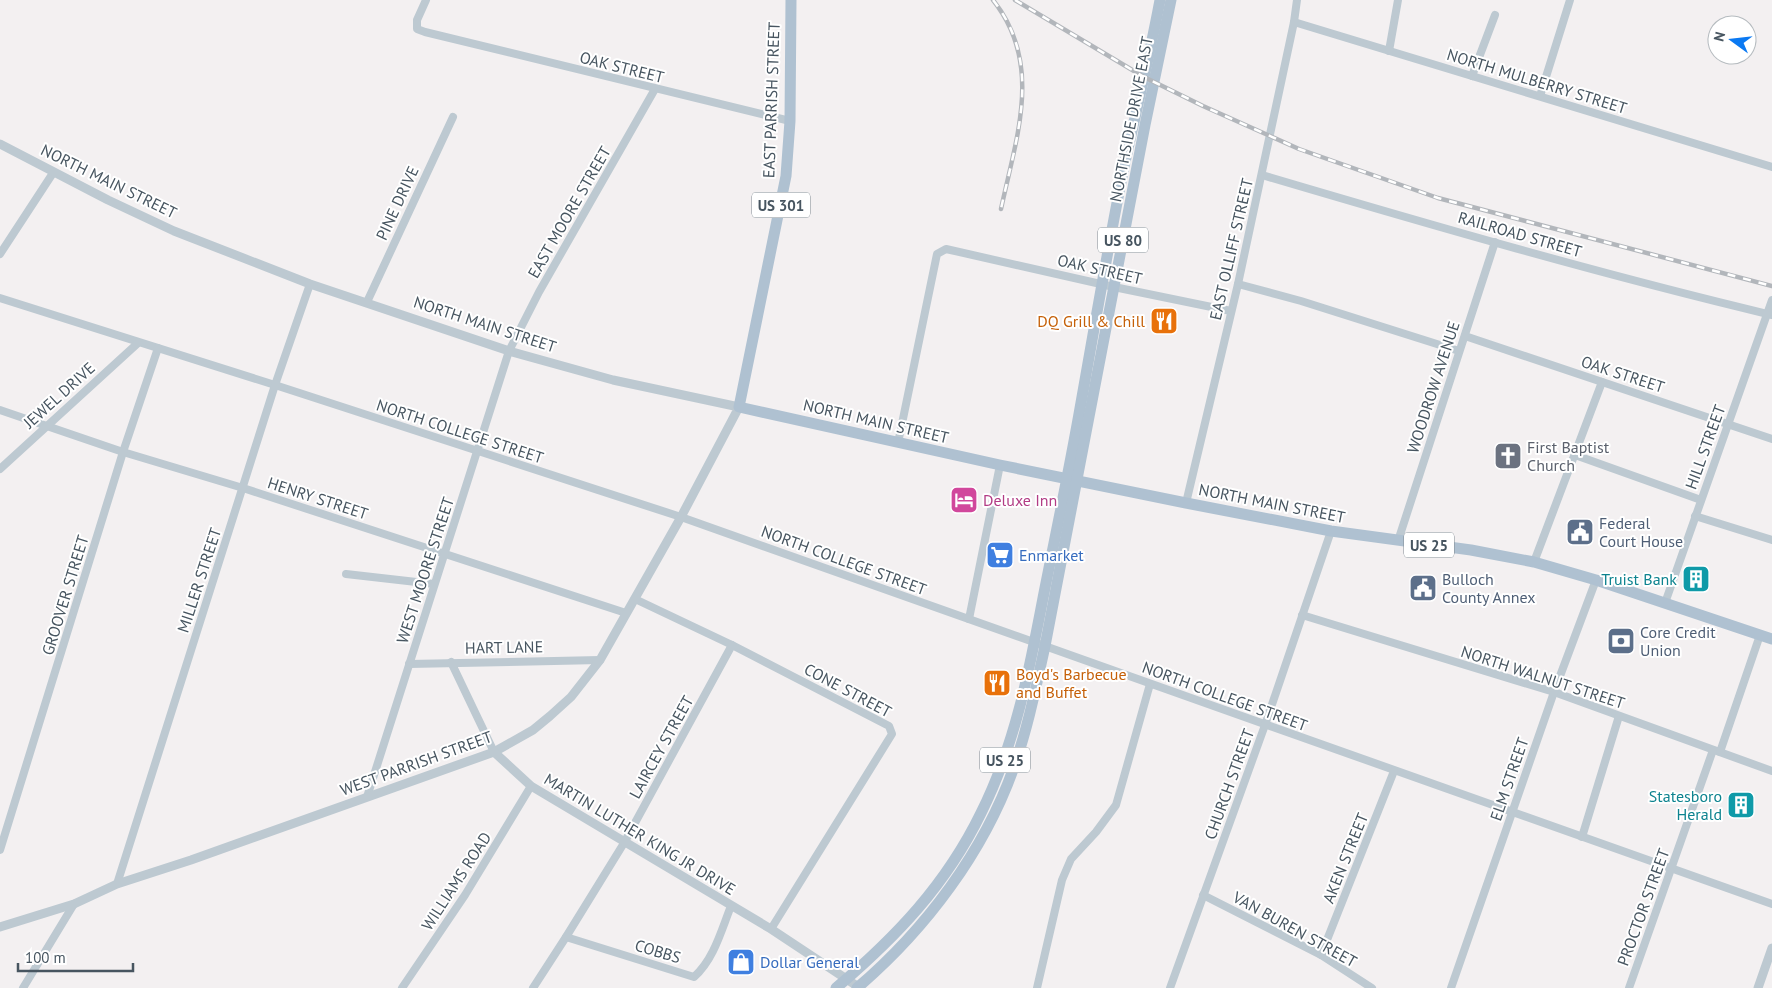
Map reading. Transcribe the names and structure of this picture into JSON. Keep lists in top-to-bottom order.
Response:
{
  "streets": {
    "main road": [
      "EAST PARRISH STREET",
      "NORTHSIDE DRIVE EAST",
      "NORTH MAIN STREET",
      "US 301",
      "US 80",
      "US 25"
    ],
    "street": [
      "OAK STREET",
      "NORTH MULBERRY STREET",
      "PINE DRIVE",
      "EAST MOORE STREET",
      "RAILROAD STREET",
      "EAST OLLIFF STREET",
      "WOODROW AVENUE",
      "JEWEL DRIVE",
      "NORTH COLLEGE STREET",
      "HILL STREET",
      "HENRY STREET",
      "WEST MOORE STREET",
      "MILLER STREET",
      "GROOVER STREET",
      "HART LANE",
      "NORTH WALNUT STREET",
      "CONE STREET",
      "LAIRCEY STREET",
      "WEST PARRISH STREET",
      "ELM STREET",
      "CHURCH STREET",
      "MARTIN LUTHER KING JR DRIVE",
      "AKEN STREET",
      "WILLIAMS ROAD",
      "PROCTOR STREET",
      "VAN BUREN STREET",
      "COBBS"
    ]
  },
  "crossings": [
    ["OAK STREET", "EAST PARRISH STREET"],
    ["OAK STREET", "NORTHSIDE DRIVE EAST"],
    ["OAK STREET", "NORTH MAIN STREET"],
    ["OAK STREET", "EAST MOORE STREET"],
    ["OAK STREET", "EAST OLLIFF STREET"],
    ["OAK STREET", "WOODROW AVENUE"],
    ["OAK STREET", "HILL STREET"],
    ["NORTH MULBERRY STREET", "EAST OLLIFF STREET"],
    ["EAST PARRISH STREET", "NORTH MAIN STREET"],
    ["EAST PARRISH STREET", "WEST PARRISH STREET"],
    ["NORTHSIDE DRIVE EAST", "NORTH MAIN STREET"],
    ["NORTHSIDE DRIVE EAST", "US 25"],
    ["NORTH MAIN STREET", "PINE DRIVE"],
    ["NORTH MAIN STREET", "EAST MOORE STREET"],
    ["NORTH MAIN STREET", "EAST OLLIFF STREET"],
    ["NORTH MAIN STREET", "WOODROW AVENUE"],
    ["NORTH MAIN STREET", "HILL STREET"],
    ["NORTH MAIN STREET", "US 25"],
    ["NORTH MAIN STREET", "WEST MOORE STREET"],
    ["NORTH MAIN STREET", "MILLER STREET"],
    ["NORTH MAIN STREET", "WEST PARRISH STREET"],
    ["NORTH MAIN STREET", "ELM STREET"],
    ["NORTH MAIN STREET", "CHURCH STREET"],
    ["NORTH MAIN STREET", "PROCTOR STREET"],
    ["EAST MOORE STREET", "WEST MOORE STREET"],
    ["RAILROAD STREET", "EAST OLLIFF STREET"],
    ["RAILROAD STREET", "WOODROW AVENUE"],
    ["RAILROAD STREET", "HILL STREET"],
    ["JEWEL DRIVE", "NORTH COLLEGE STREET"],
    ["JEWEL DRIVE", "HENRY STREET"],
    ["NORTH COLLEGE STREET", "US 25"],
    ["NORTH COLLEGE STREET", "WEST MOORE STREET"],
    ["NORTH COLLEGE STREET", "MILLER STREET"],
    ["NORTH COLLEGE STREET", "GROOVER STREET"],
    ["NORTH COLLEGE STREET", "WEST PARRISH STREET"],
    ["NORTH COLLEGE STREET", "ELM STREET"],
    ["NORTH COLLEGE STREET", "CHURCH STREET"],
    ["NORTH COLLEGE STREET", "AKEN STREET"],
    ["NORTH COLLEGE STREET", "PROCTOR STREET"],
    ["HENRY STREET", "WEST MOORE STREET"],
    ["HENRY STREET", "MILLER STREET"],
    ["HENRY STREET", "GROOVER STREET"],
    ["HENRY STREET", "WEST PARRISH STREET"],
    ["US 25", "MARTIN LUTHER KING JR DRIVE"],
    ["WEST MOORE STREET", "HART LANE"],
    ["WEST MOORE STREET", "WEST PARRISH STREET"],
    ["MILLER STREET", "WEST PARRISH STREET"],
    ["HART LANE", "WEST PARRISH STREET"],
    ["HART LANE", "MARTIN LUTHER KING JR DRIVE"],
    ["NORTH WALNUT STREET", "ELM STREET"],
    ["NORTH WALNUT STREET", "CHURCH STREET"],
    ["NORTH WALNUT STREET", "PROCTOR STREET"],
    ["CONE STREET", "LAIRCEY STREET"],
    ["CONE STREET", "WEST PARRISH STREET"],
    ["CONE STREET", "MARTIN LUTHER KING JR DRIVE"],
    ["LAIRCEY STREET", "MARTIN LUTHER KING JR DRIVE"],
    ["LAIRCEY STREET", "COBBS"],
    ["WEST PARRISH STREET", "MARTIN LUTHER KING JR DRIVE"],
    ["CHURCH STREET", "VAN BUREN STREET"],
    ["MARTIN LUTHER KING JR DRIVE", "WILLIAMS ROAD"],
    ["MARTIN LUTHER KING JR DRIVE", "COBBS"],
    ["AKEN STREET", "VAN BUREN STREET"]
  ],
  "places": {
    "restaurant": ["DQ Grill & Chill", "Boyd's Barbecue and Buffet"],
    "church": ["First Baptist Church"],
    "hotel": ["Deluxe Inn"],
    "public building": ["Federal Court House", "Bulloch County Annex"],
    "supermarket": ["Enmarket"],
    "building": ["Truist Bank", "Statesboro Herald"],
    "bank": ["Core Credit Union"],
    "shop": ["Dollar General"]
  },
  "scale_bar": "100 m",
  "north": "left"
}
